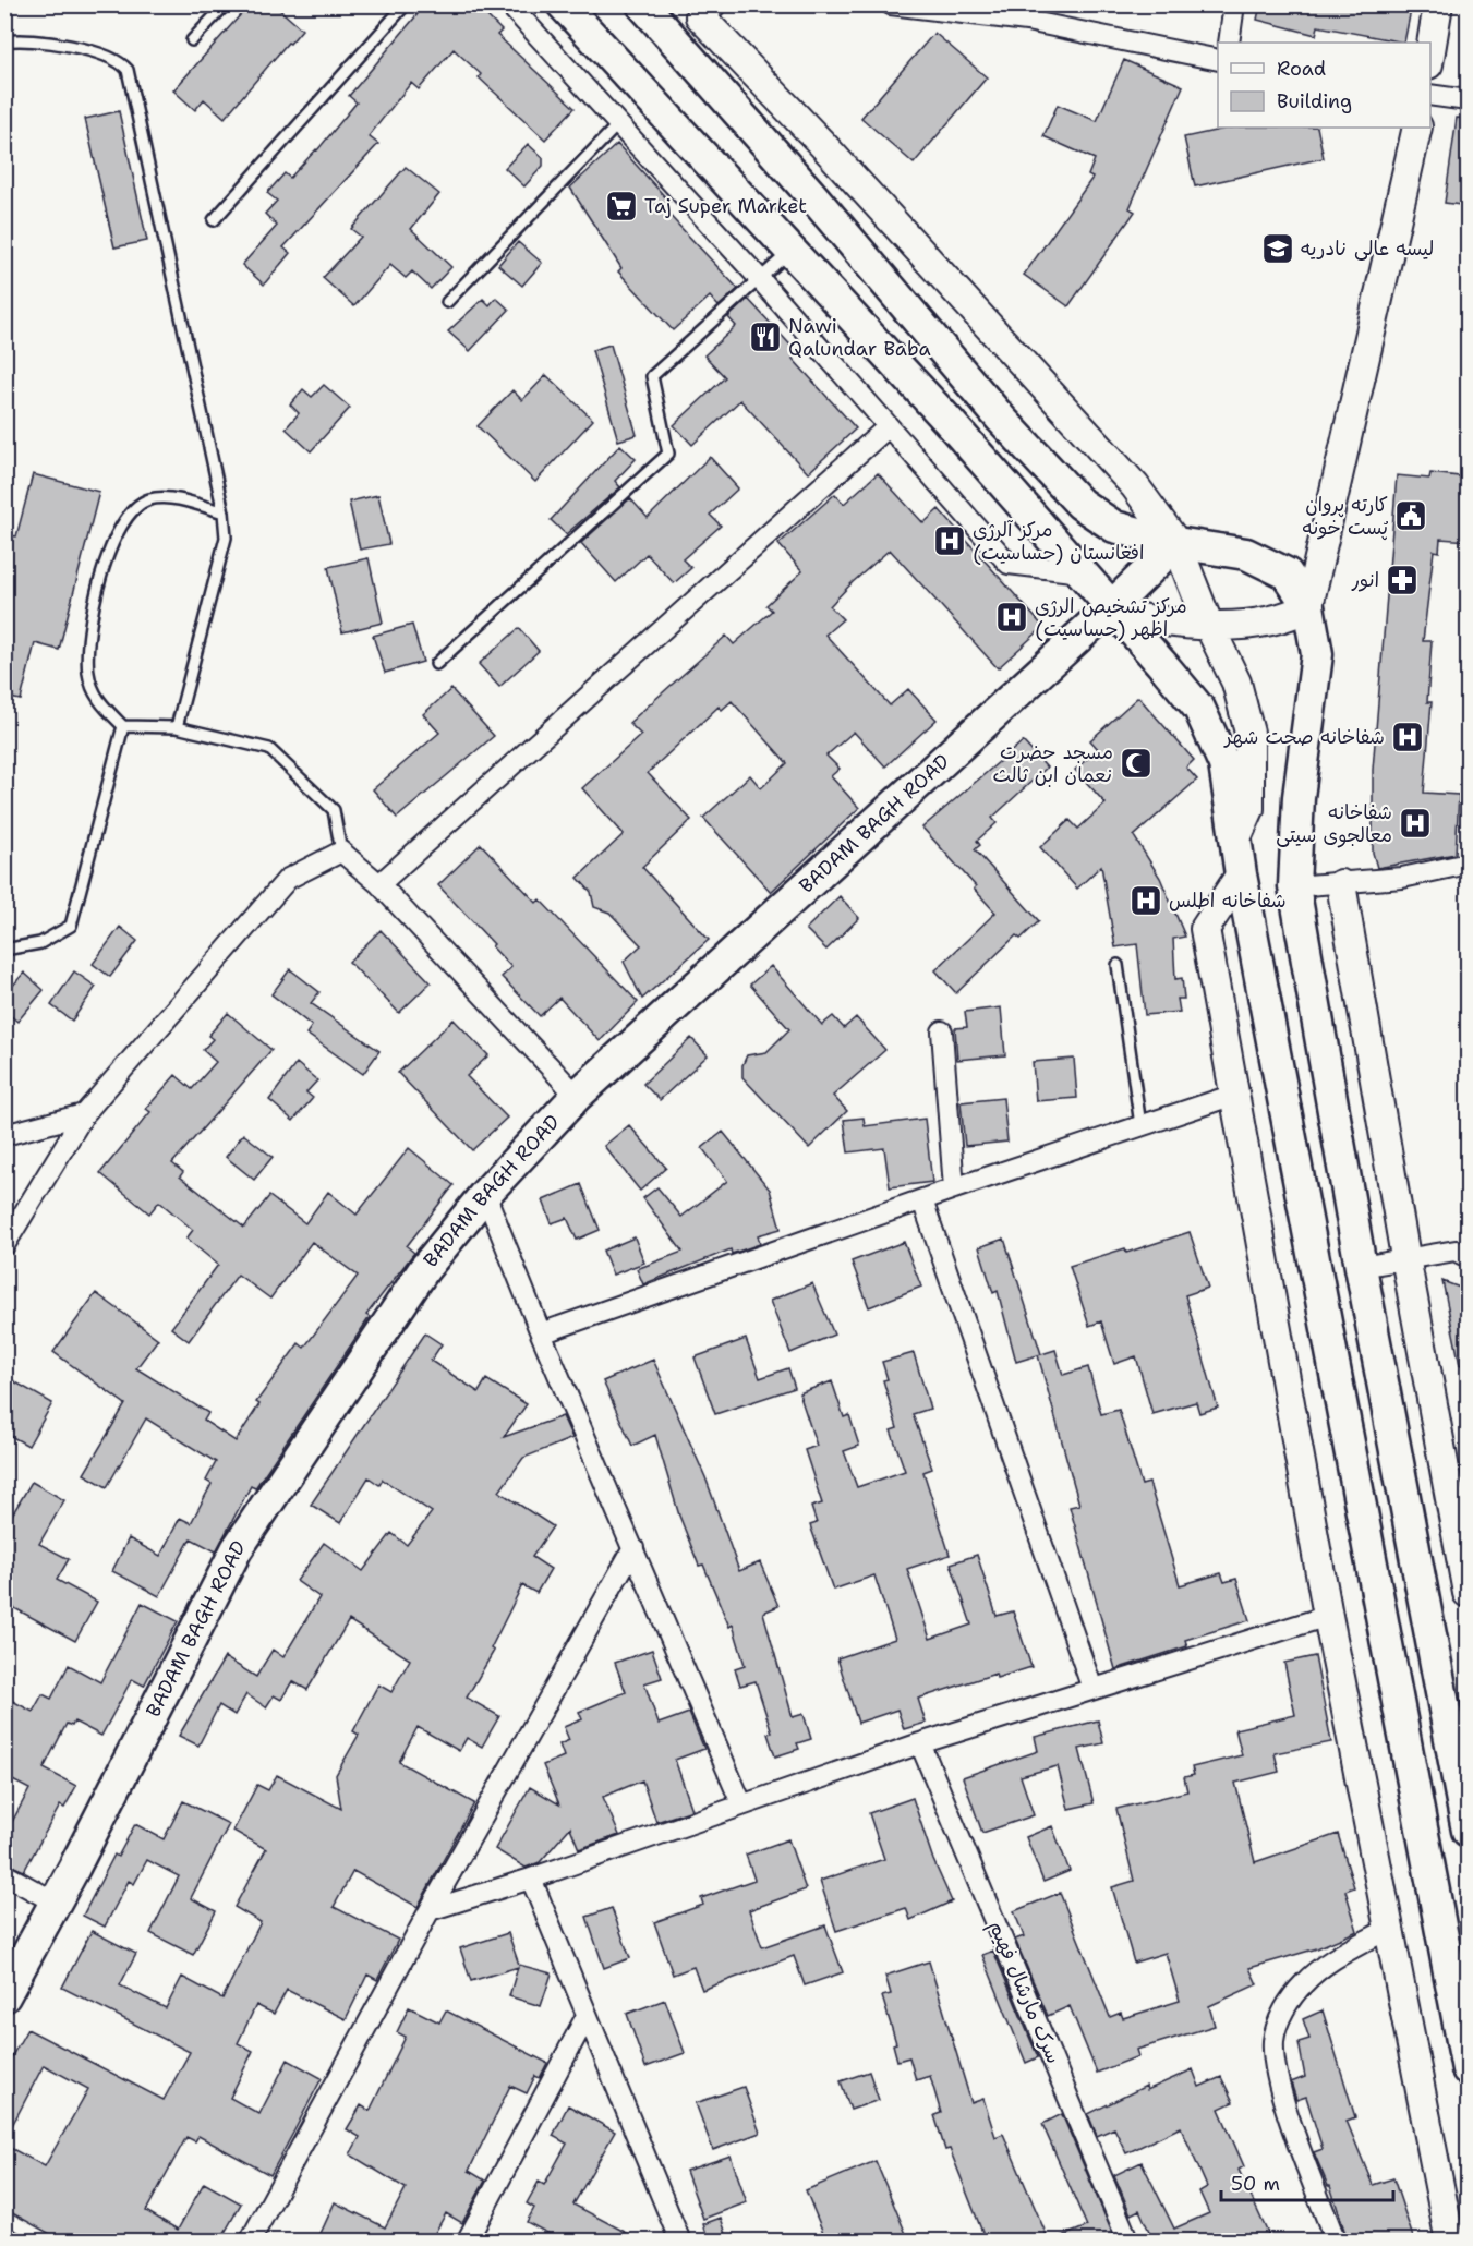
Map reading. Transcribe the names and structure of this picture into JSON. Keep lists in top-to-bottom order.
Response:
{
  "streets": {
    "main road": ["BADAM BAGH ROAD"],
    "street": ["سرک مارشال فهیم"]
  },
  "places": {
    "supermarket": ["Taj Super Market"],
    "school or university": ["لیسه عالی نادریه"],
    "restaurant": ["Nawi Qalundar Baba"],
    "public building": ["کارته پروان پُست خونه"],
    "hospital": [
      "مرکز آلرژی (حساسیت) افغانستان",
      "مرکز تشخیص الرژی (حساسیت) اظهر",
      "شفاخانه صحت شهر",
      "شفاخانه معالجوی سیتی",
      "شفاخانه اطلس"
    ],
    "pharmacy": ["انور"],
    "mosque": ["مسجد حضرت نعمان ابن ثالث"]
  },
  "legend": ["Road", "Building"],
  "scale_bar": "50 m"
}
